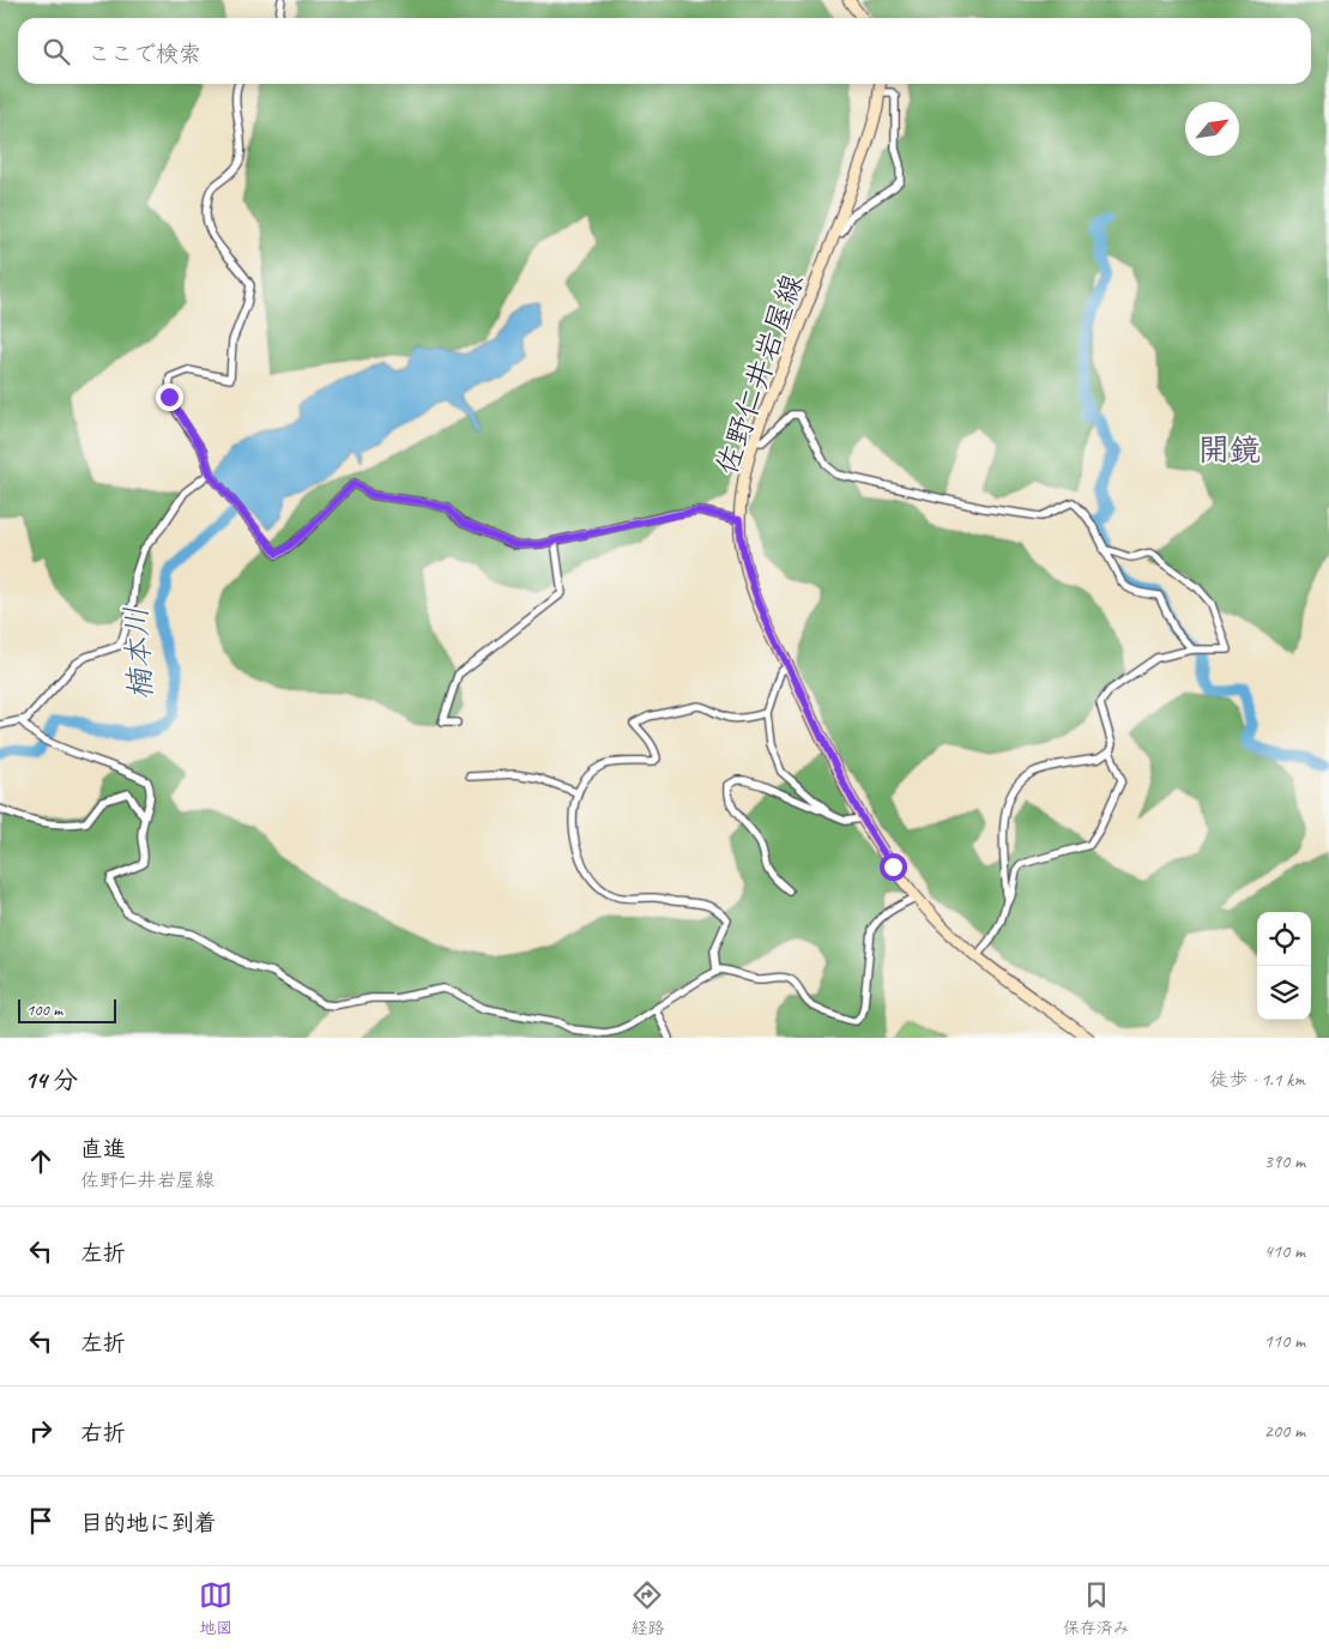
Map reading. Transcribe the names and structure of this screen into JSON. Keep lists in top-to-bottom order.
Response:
{
  "streets": {
    "main road": ["佐野仁井岩屋線"]
  },
  "districts": ["開鏡"],
  "water": ["楠本川"],
  "scale_bar": "100 m",
  "north": "top right",
  "page": {
    "search": "ここで検索",
    "scale": "100 m",
    "heading": ["14 分", "徒歩 · 1.1 km"],
    "list": [
      ["直進", "佐野仁井岩屋線", "390 m"],
      ["左折", "410 m"],
      ["左折", "110 m"],
      ["右折", "200 m"],
      "目的地に到着"
    ],
    "nav": ["地図", "経路", "保存済み"]
  }
}
